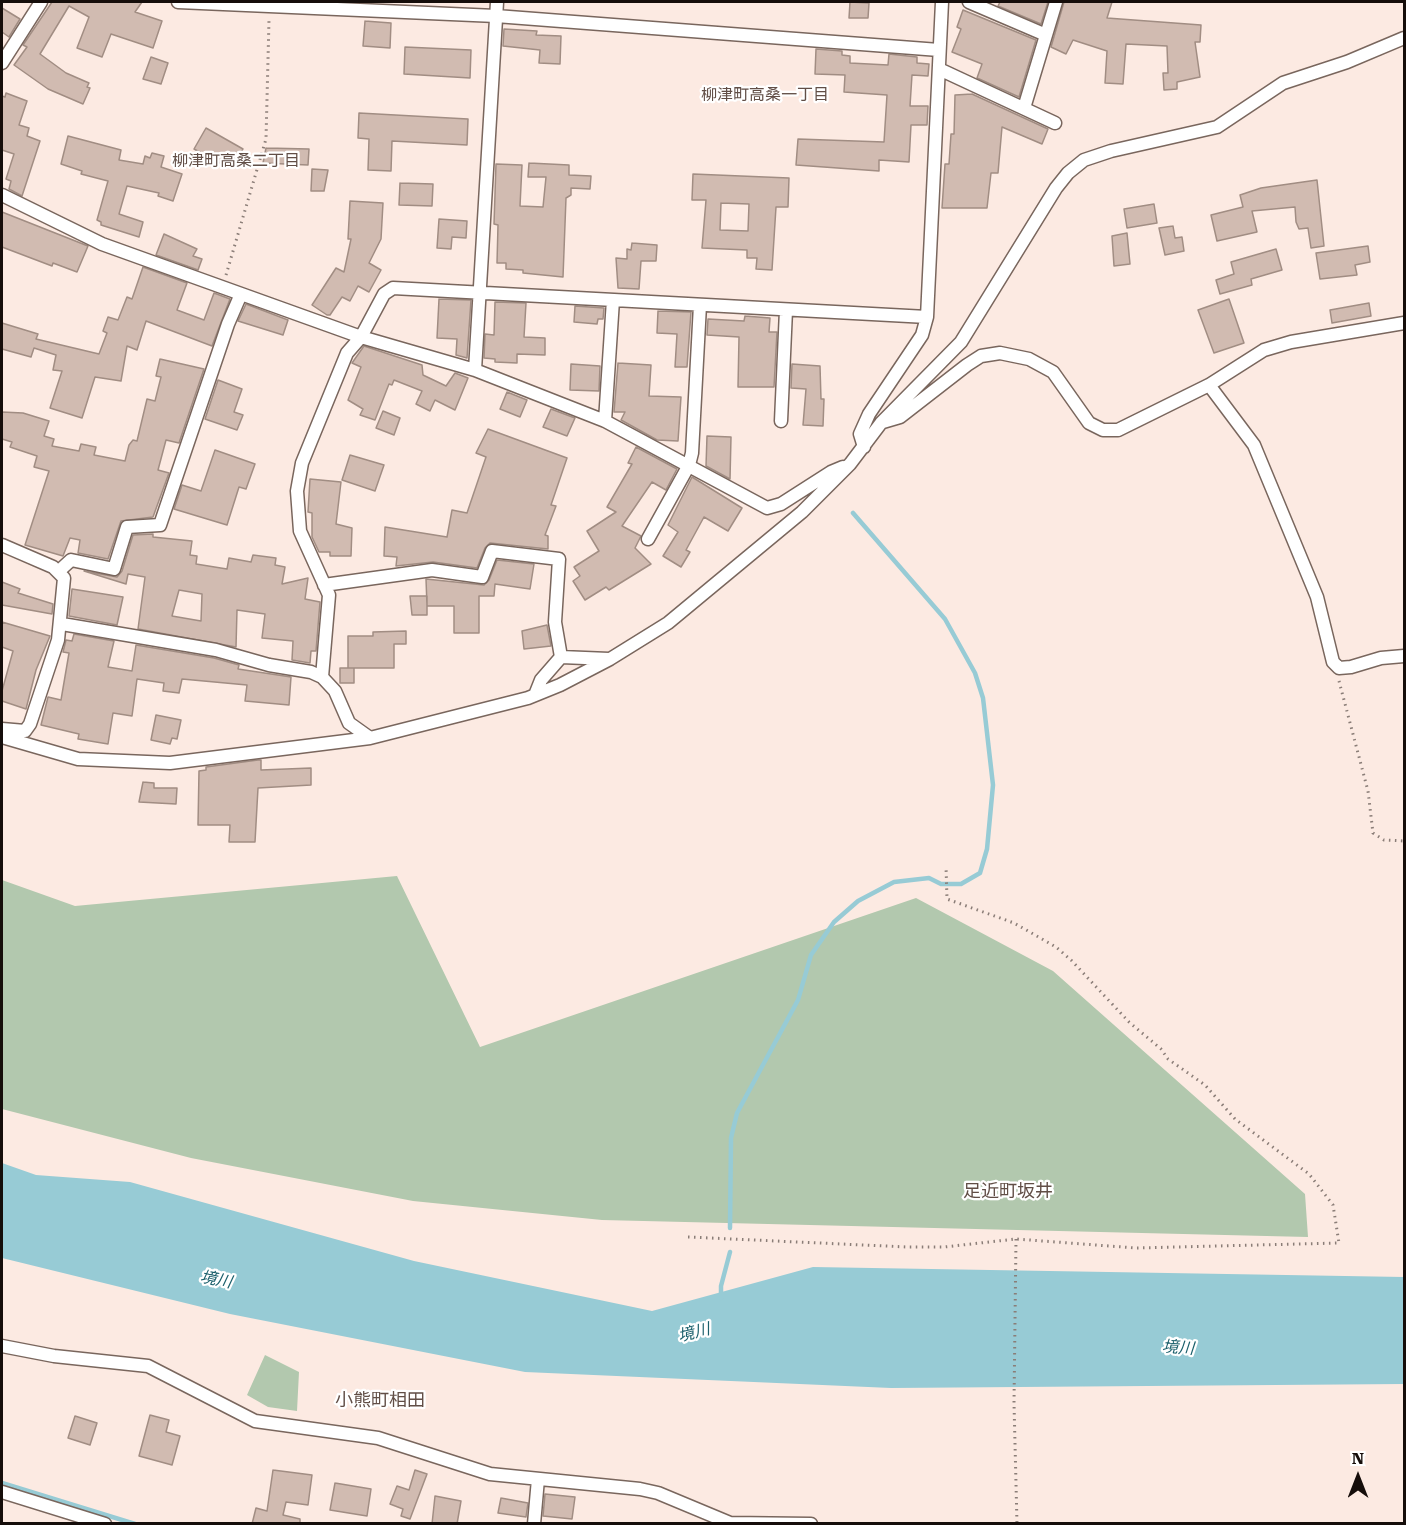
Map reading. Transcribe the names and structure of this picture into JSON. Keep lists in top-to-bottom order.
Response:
{
  "districts": [
    "柳津町高桑一丁目",
    "柳津町高桑二丁目",
    "足近町坂井",
    "小熊町相田"
  ],
  "water": ["境川"],
  "north": "top"
}
